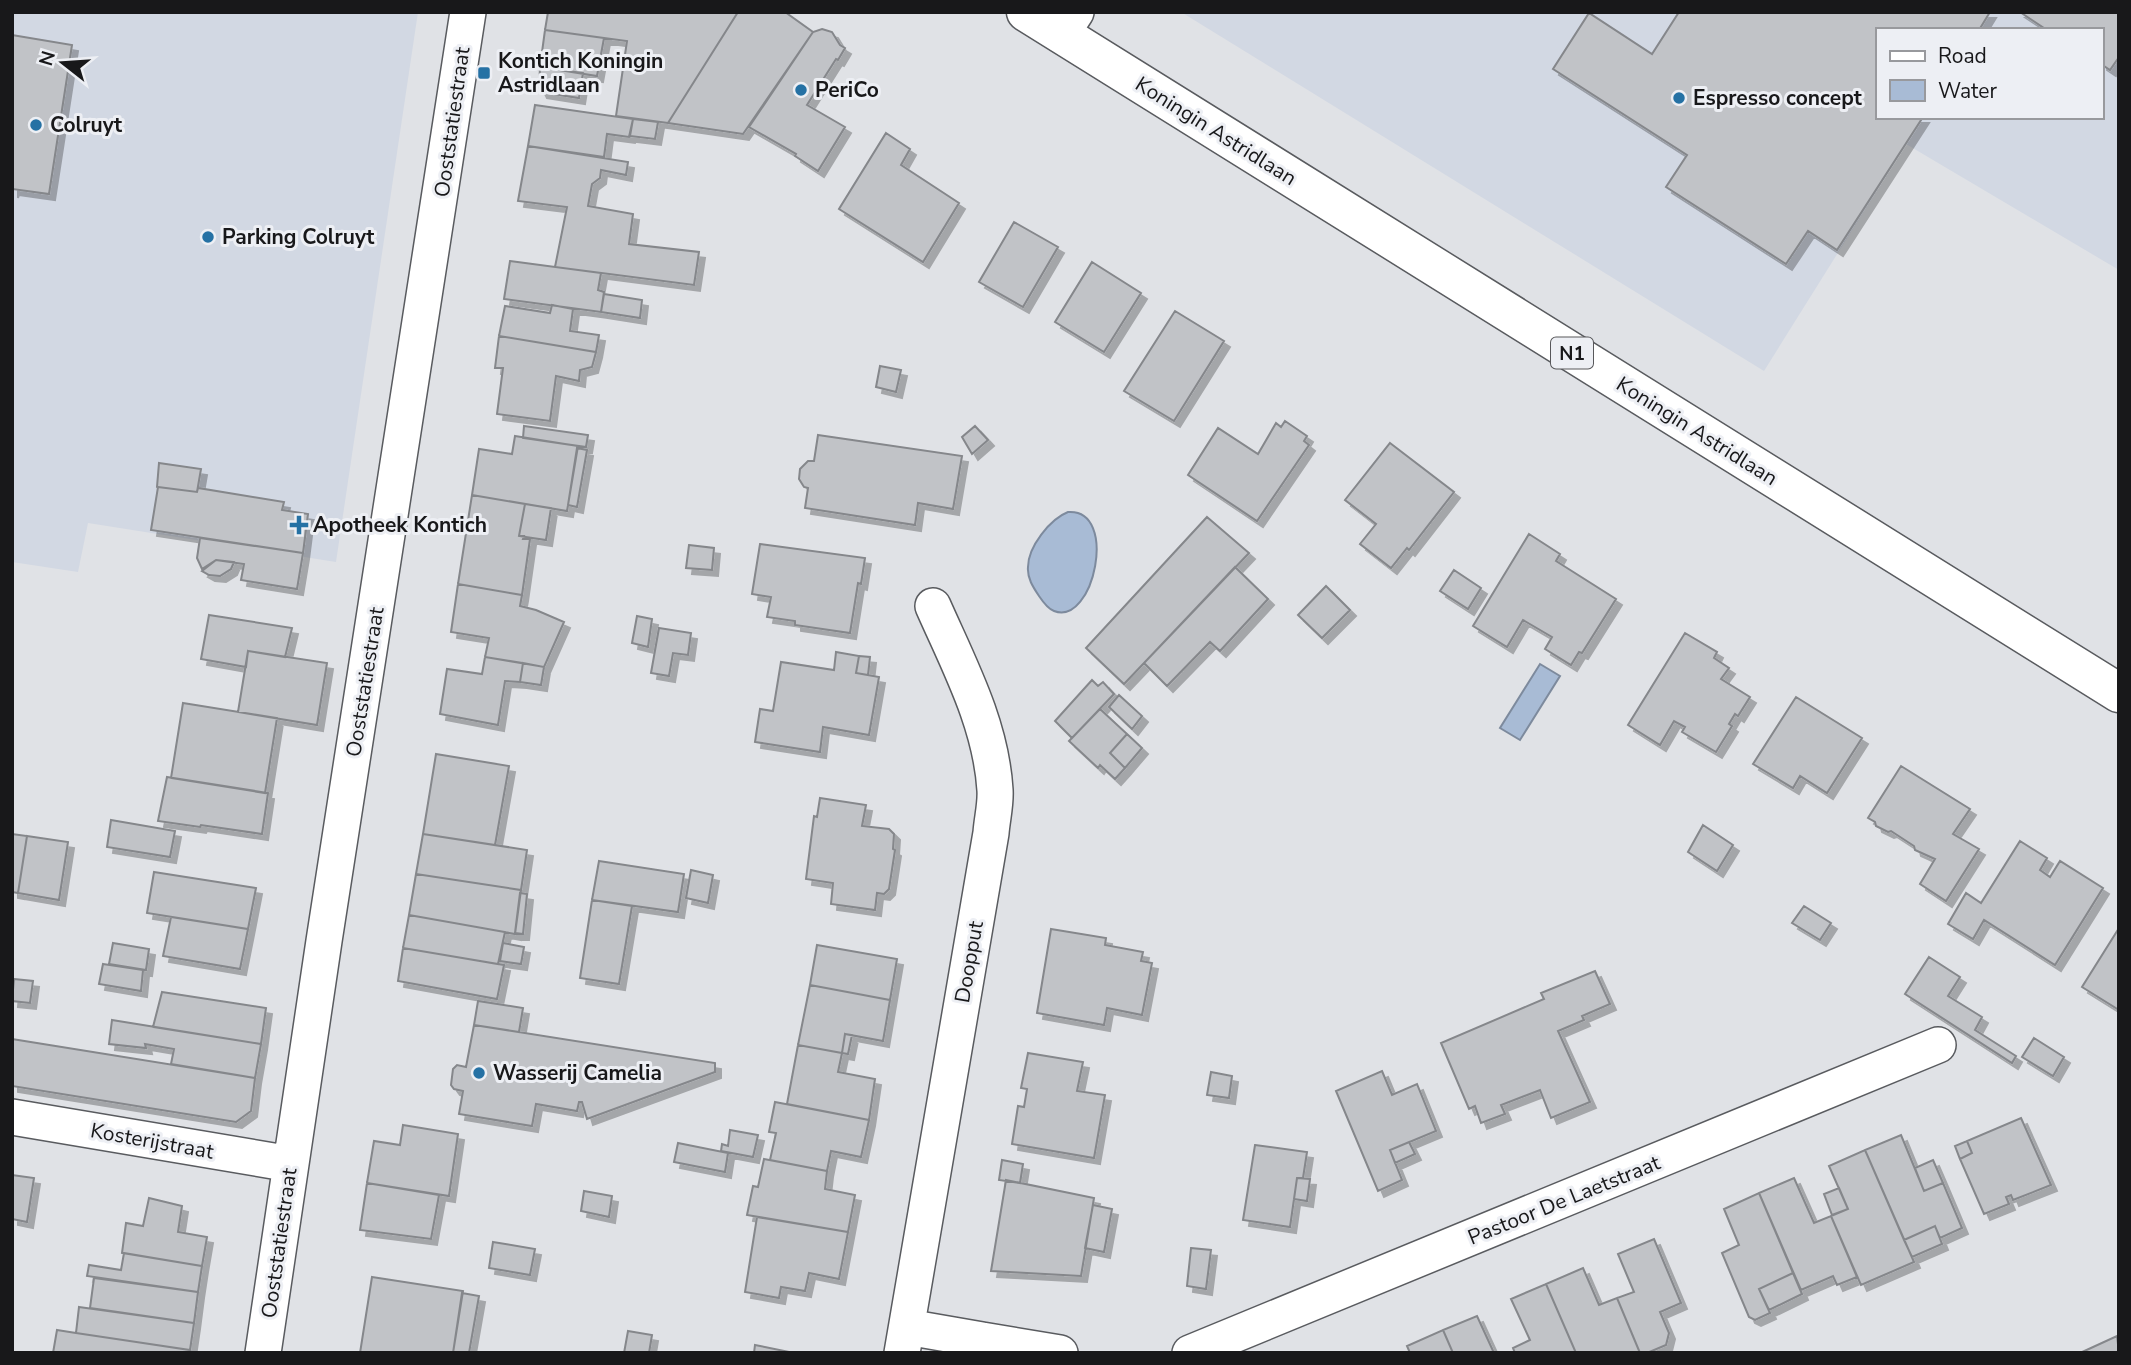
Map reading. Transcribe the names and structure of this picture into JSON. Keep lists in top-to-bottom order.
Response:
{
  "streets": {
    "main road": ["Koningin Astridlaan", "N1"],
    "street": [
      "Ooststatiestraat",
      "Doopput",
      "Kosterijstraat",
      "Pastoor De Laetstraat"
    ]
  },
  "crossings": [
    ["Ooststatiestraat", "Kosterijstraat"]
  ],
  "places": {
    "transit": ["Kontich Koningin Astridlaan"],
    "other": [
      "PeriCo",
      "Espresso concept",
      "Colruyt",
      "Parking Colruyt",
      "Wasserij Camelia"
    ],
    "health": ["Apotheek Kontich"]
  },
  "legend": ["Road", "Water"],
  "north": "left"
}
